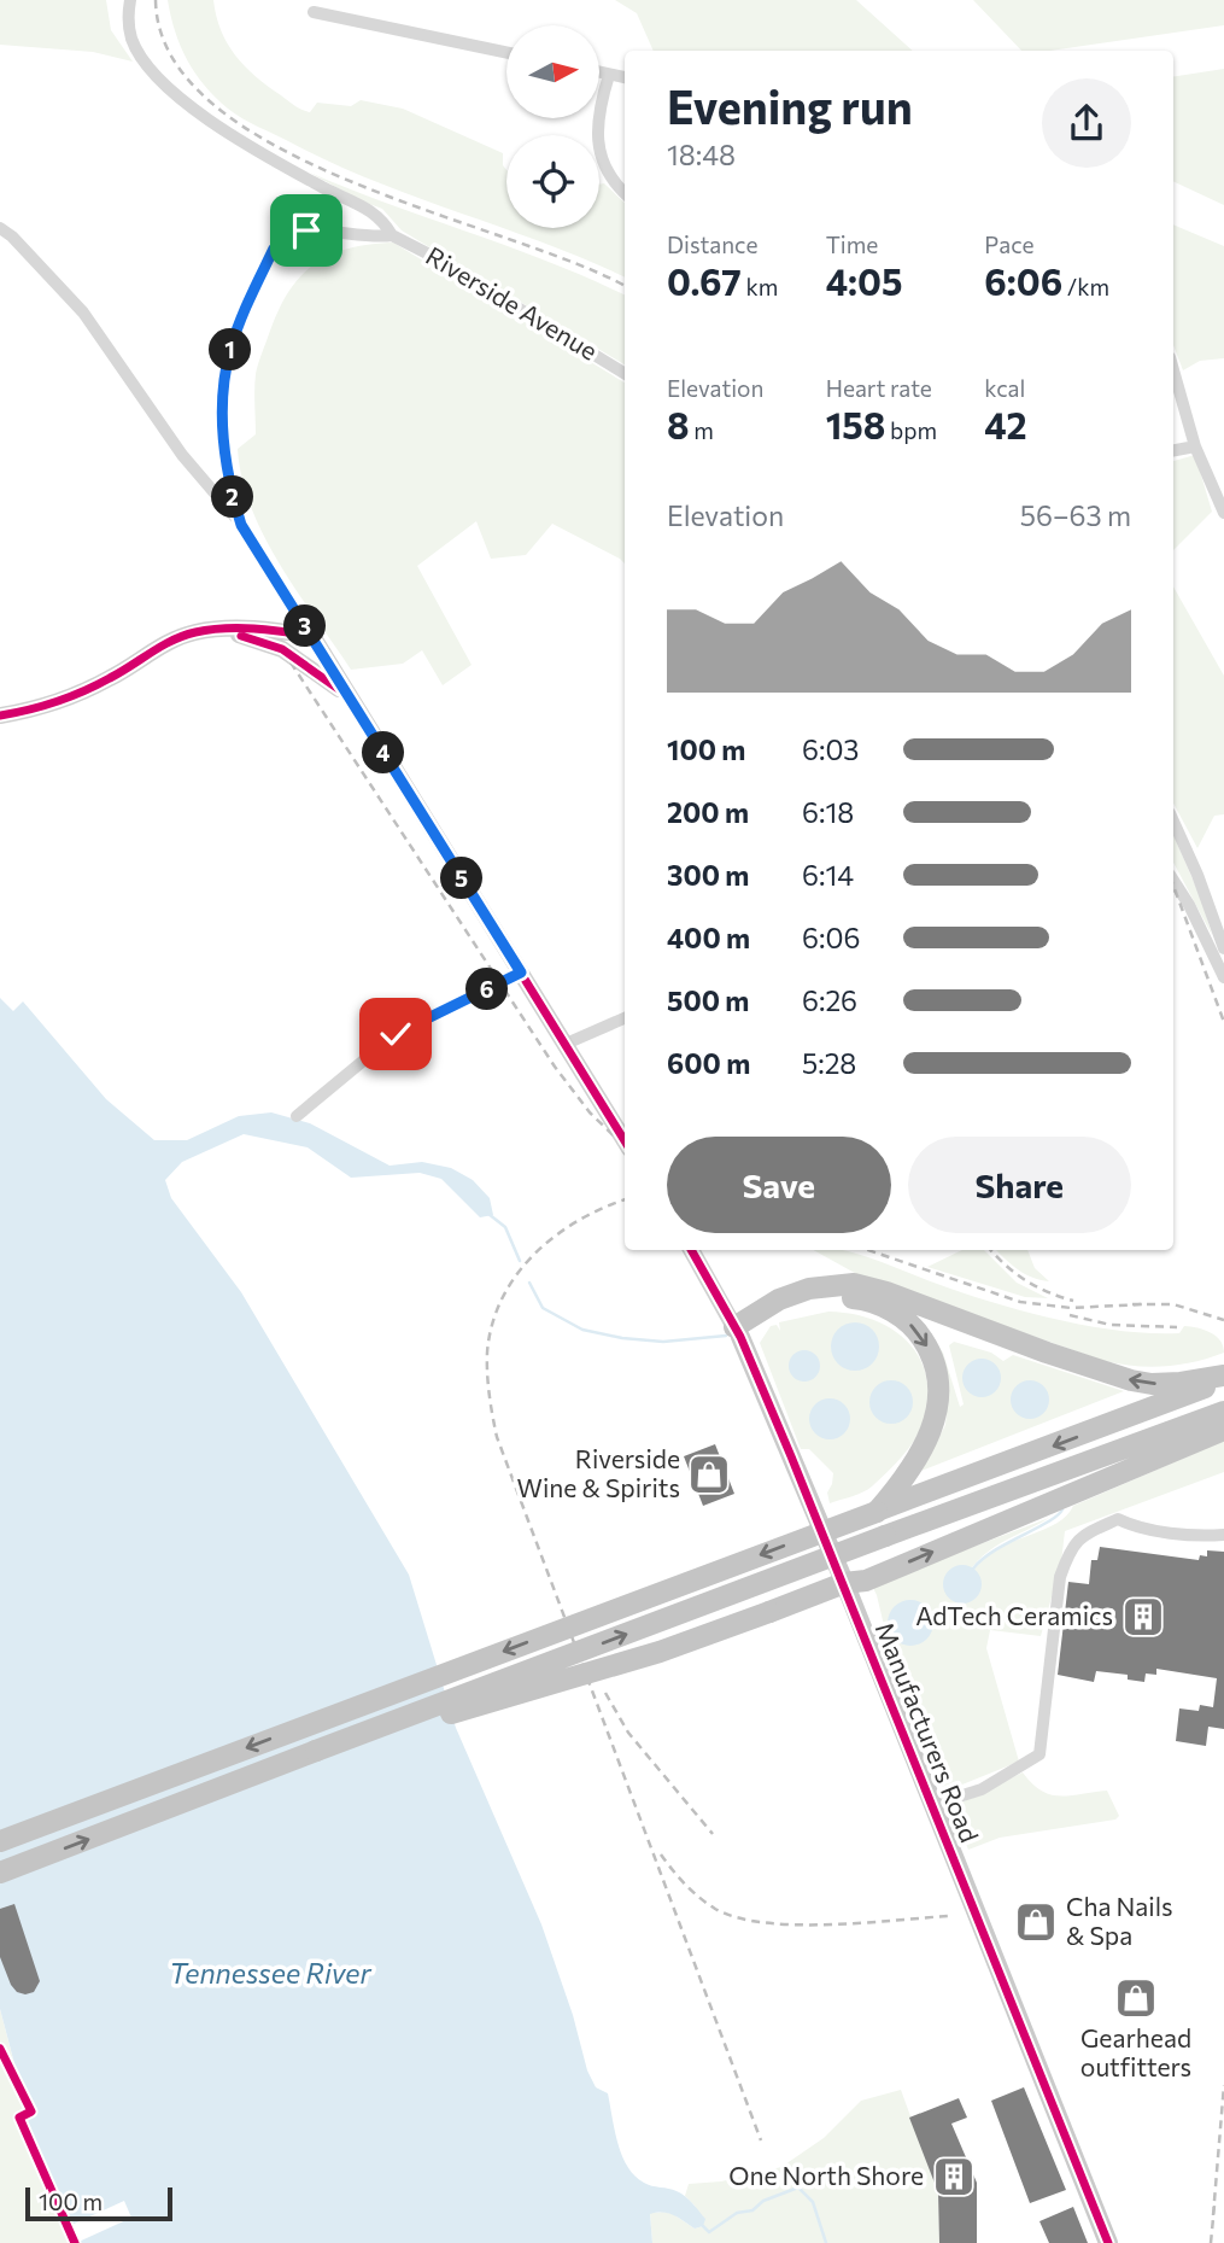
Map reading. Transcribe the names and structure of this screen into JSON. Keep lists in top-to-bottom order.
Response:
{
  "streets": {
    "main road": ["Manufacturers Road"],
    "street": ["Riverside Avenue"]
  },
  "water": ["Tennessee River"],
  "places": {
    "shop": ["Riverside Wine & Spirits", "Cha Nails & Spa", "Gearhead outfitters"],
    "building": ["AdTech Ceramics", "One North Shore"]
  },
  "scale_bar": "100 m",
  "north": "right",
  "page": {
    "heading": ["Evening run", "18:48"],
    "stats": [
      ["Distance", "0.67 km"],
      ["Time", "4:05"],
      ["Pace", "6:06 /km"],
      ["Elevation", "8 m"],
      ["Heart rate", "158 bpm"],
      ["kcal", "42"]
    ],
    "pins": [
      "1",
      "2",
      "3",
      "4",
      "5",
      "6"
    ],
    "chart": ["Elevation", "56–63 m"],
    "list": [
      {
        "name": "100 m",
        "note": "6:03"
      },
      {
        "name": "200 m",
        "note": "6:18"
      },
      {
        "name": "300 m",
        "note": "6:14"
      },
      {
        "name": "400 m",
        "note": "6:06"
      },
      {
        "name": "500 m",
        "note": "6:26"
      },
      {
        "name": "600 m",
        "note": "5:28"
      }
    ],
    "buttons": ["Save", "Share"],
    "scale": "100 m"
  }
}
